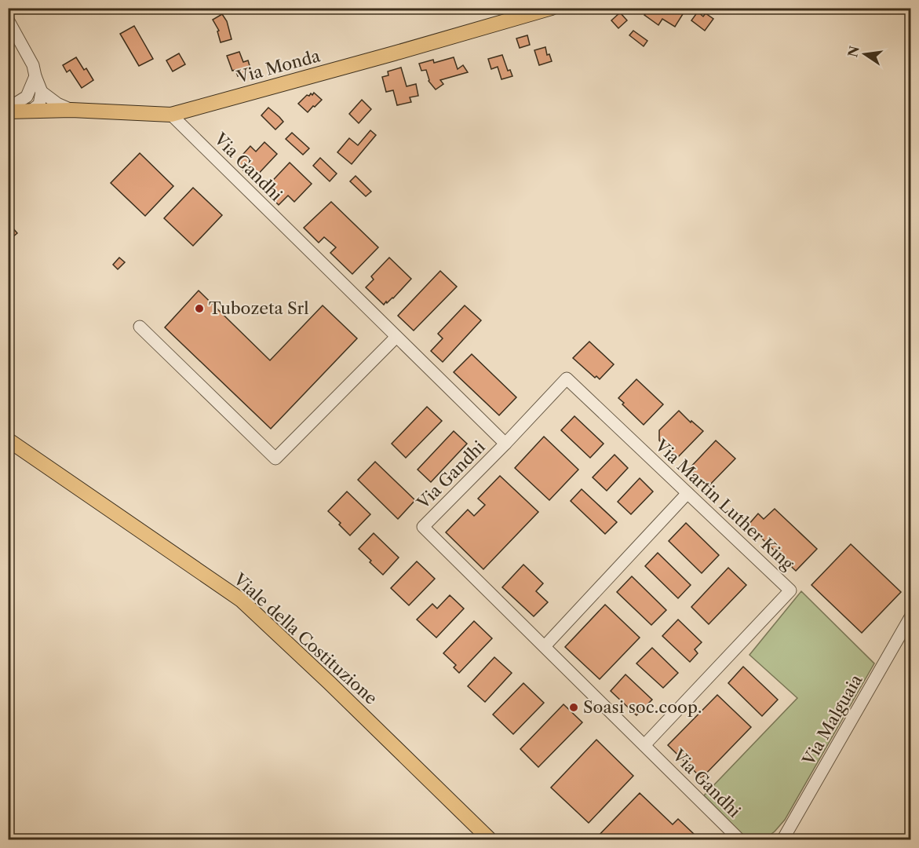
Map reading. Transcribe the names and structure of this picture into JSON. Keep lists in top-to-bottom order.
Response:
{
  "streets": {
    "main road": ["Via Monda", "Viale della Costituzione"],
    "street": ["Via Gandhi", "Via Martin Luther King", "Via Malguaia"]
  },
  "crossings": [
    ["Via Monda", "Via Gandhi"],
    ["Via Gandhi", "Via Martin Luther King"]
  ],
  "places": ["Tubozeta Srl", "Soasi soc.coop."],
  "north": "left"
}
